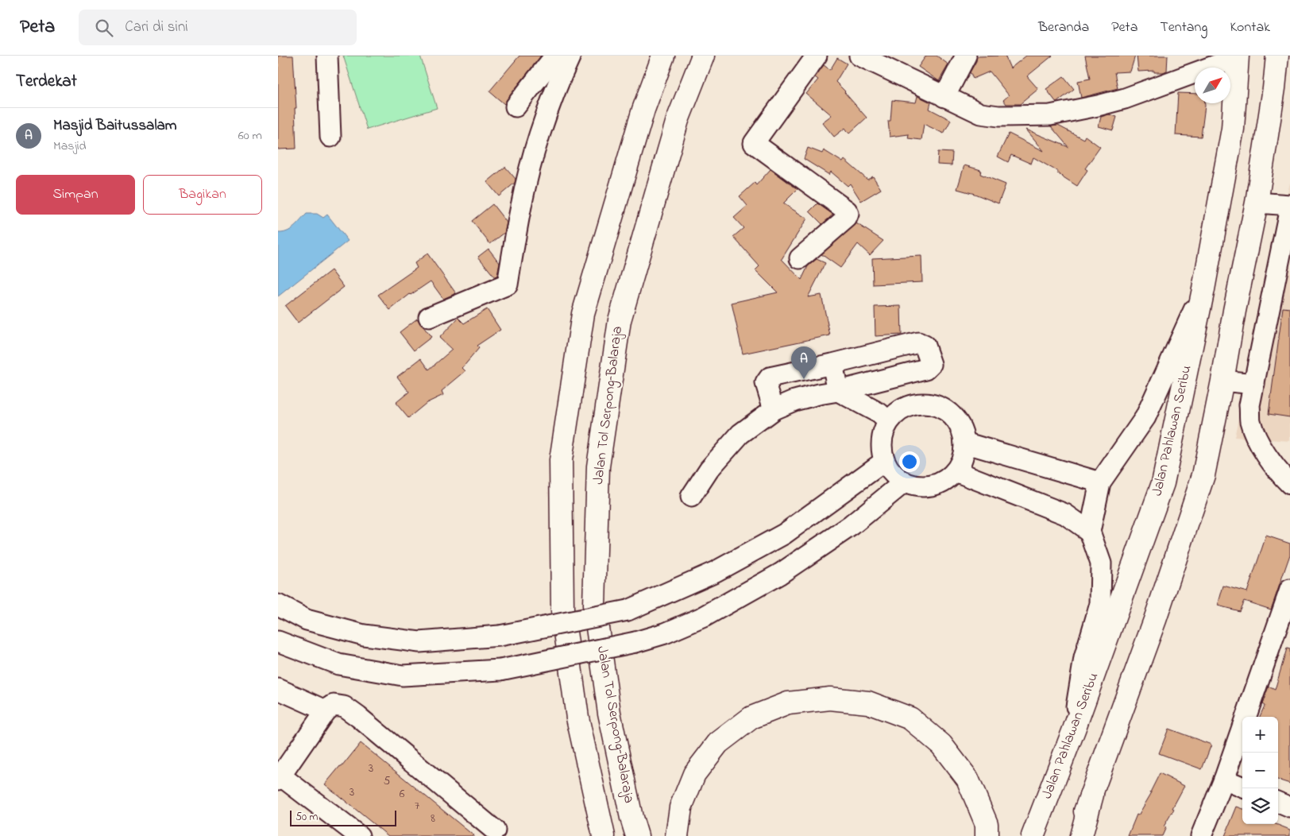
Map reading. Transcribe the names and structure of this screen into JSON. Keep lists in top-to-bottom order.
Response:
{
  "streets": {
    "main road": ["Jalan Tol Serpong–Balaraja", "Jalan Pahlawan Seribu"]
  },
  "house_numbers": [
    "3",
    "5",
    "3",
    "6",
    "7",
    "8"
  ],
  "scale_bar": "50 m",
  "north": "top right",
  "page": {
    "header": "Peta",
    "search": "Cari di sini",
    "nav": [
      "Beranda",
      "Peta",
      "Tentang",
      "Kontak"
    ],
    "heading": "Terdekat",
    "list": [
      {
        "mark": "A",
        "name": "Masjid Baitussalam",
        "note": "Masjid",
        "value": "60 m"
      }
    ],
    "buttons": ["Simpan", "Bagikan"],
    "pins": "A",
    "map_buttons": ["+", "−"],
    "scale": "50 m"
  }
}
